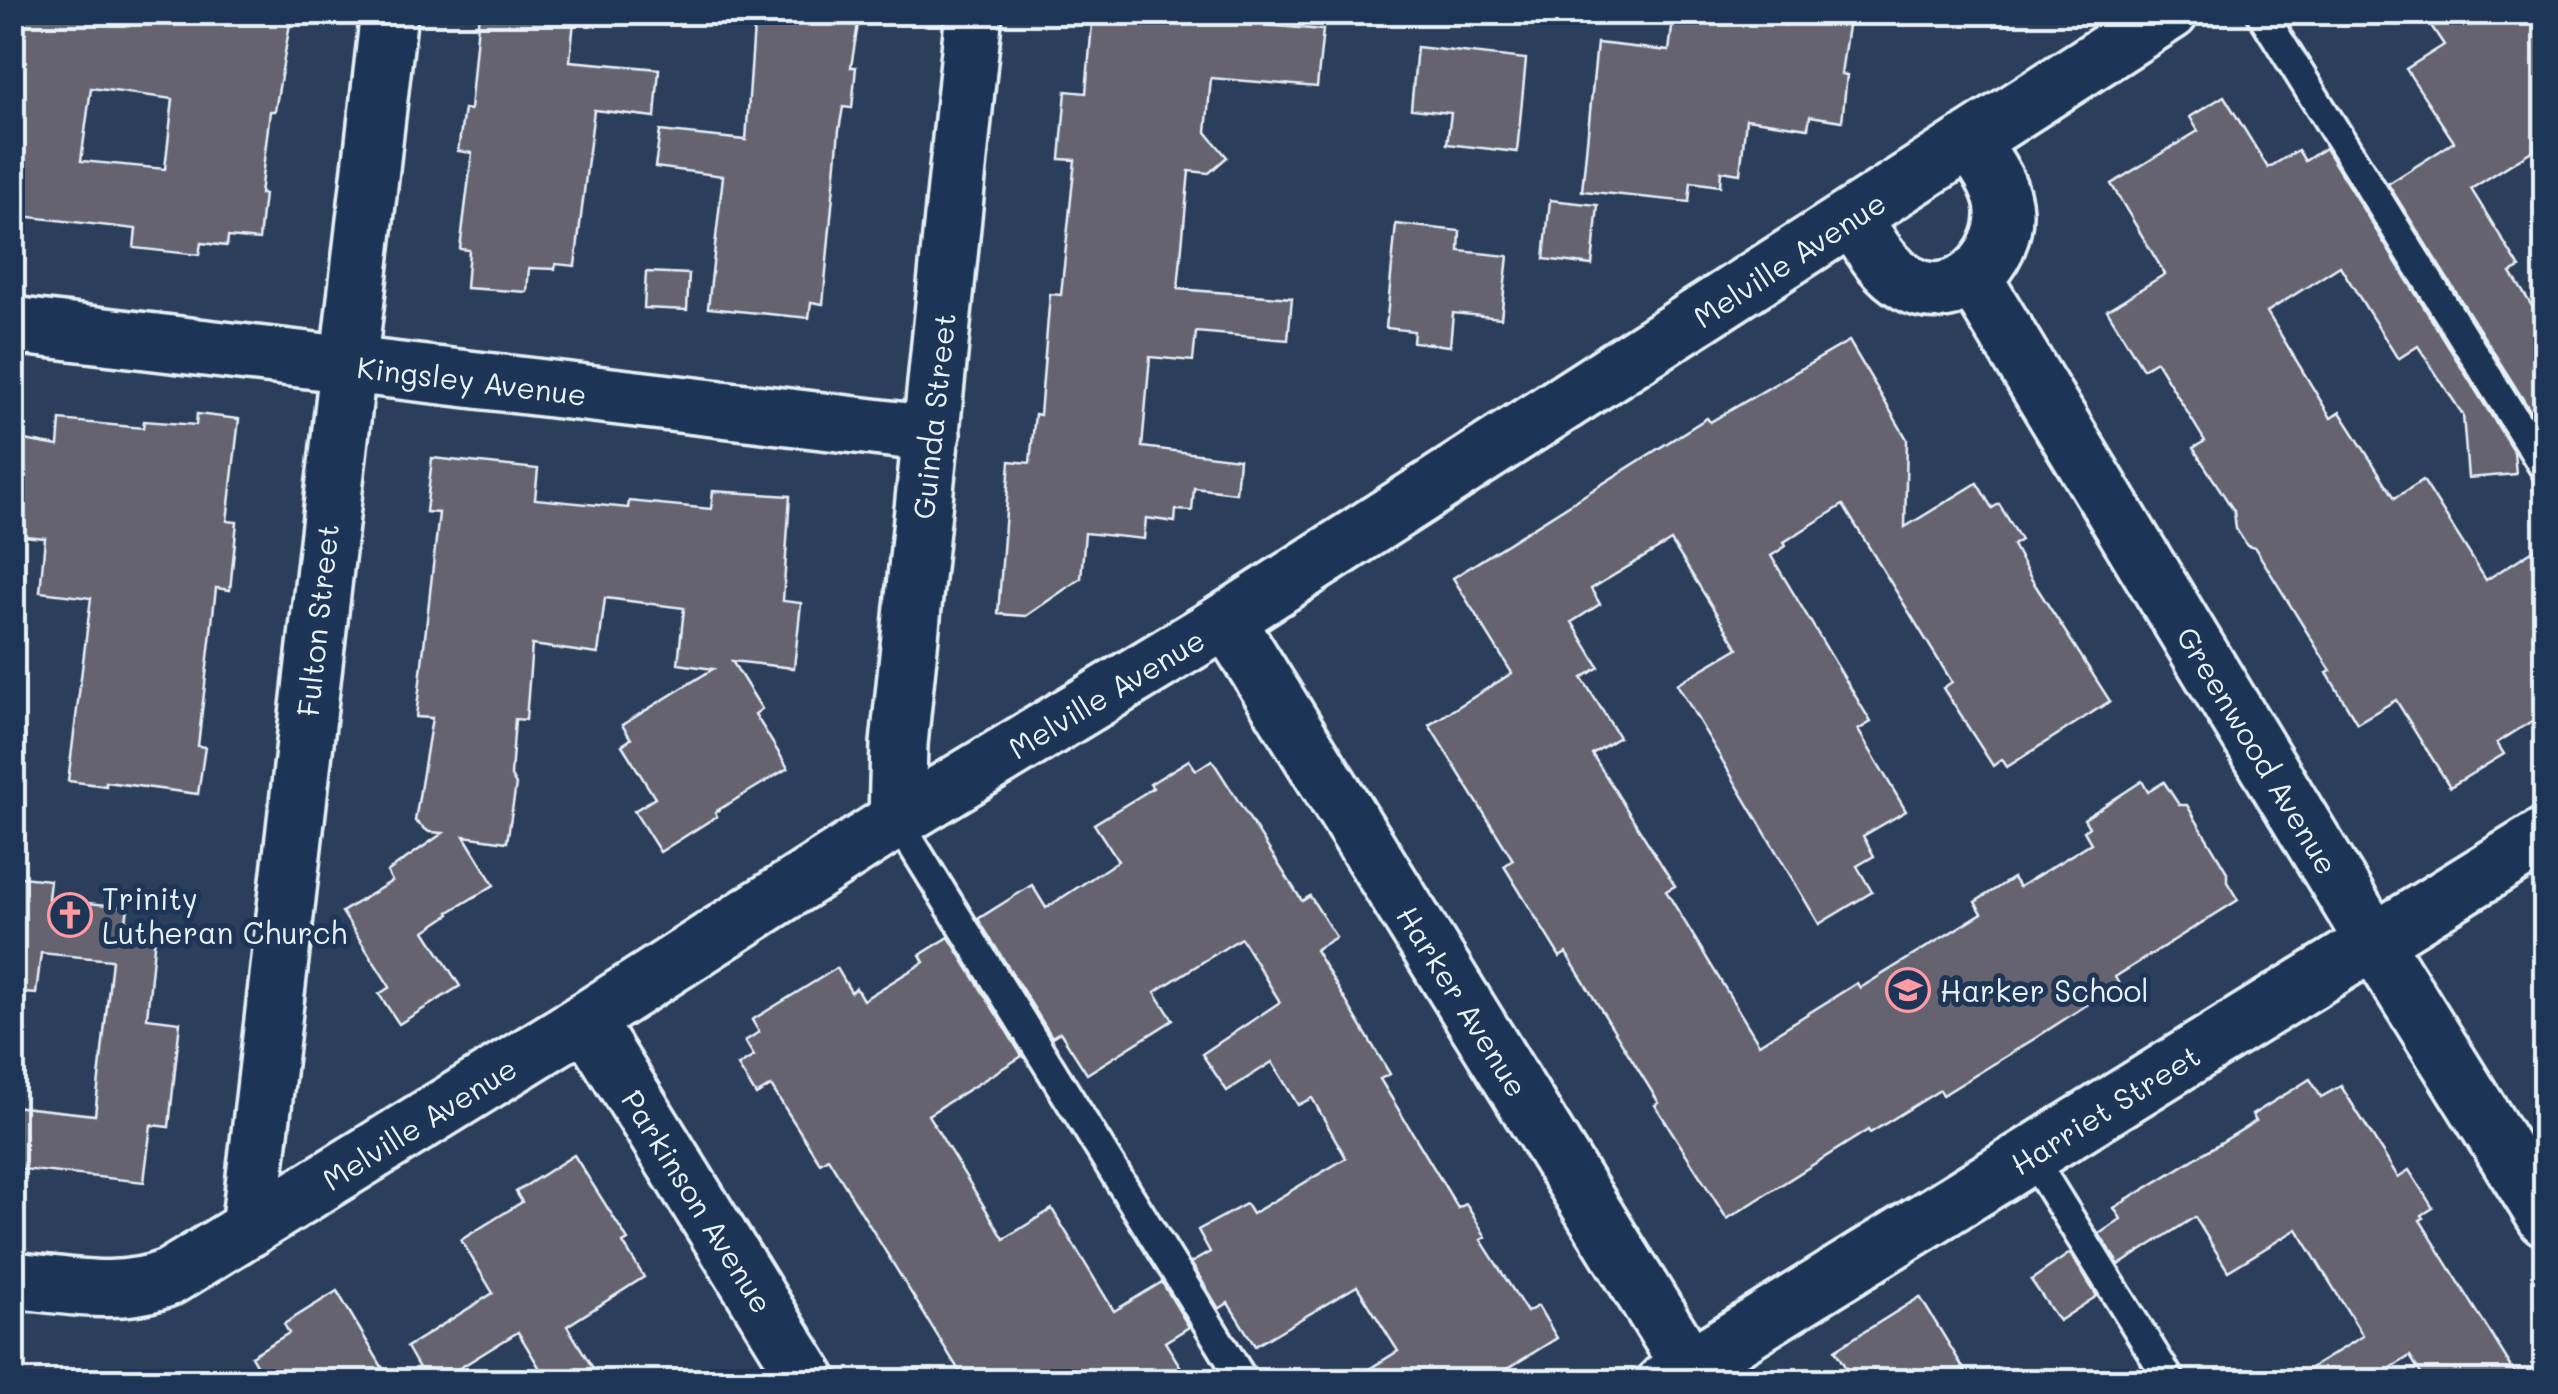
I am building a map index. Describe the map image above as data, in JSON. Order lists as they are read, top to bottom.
{
  "streets": {
    "street": [
      "Melville Avenue",
      "Kingsley Avenue",
      "Guinda Street",
      "Fulton Street",
      "Greenwood Avenue",
      "Harker Avenue",
      "Harriet Street",
      "Parkinson Avenue"
    ]
  },
  "crossings": [
    ["Melville Avenue", "Guinda Street"],
    ["Melville Avenue", "Fulton Street"],
    ["Melville Avenue", "Harker Avenue"],
    ["Melville Avenue", "Parkinson Avenue"],
    ["Kingsley Avenue", "Guinda Street"],
    ["Kingsley Avenue", "Fulton Street"],
    ["Greenwood Avenue", "Harriet Street"],
    ["Harker Avenue", "Harriet Street"]
  ],
  "places": {
    "church": ["Trinity Lutheran Church"],
    "school or university": ["Harker School"]
  }
}
